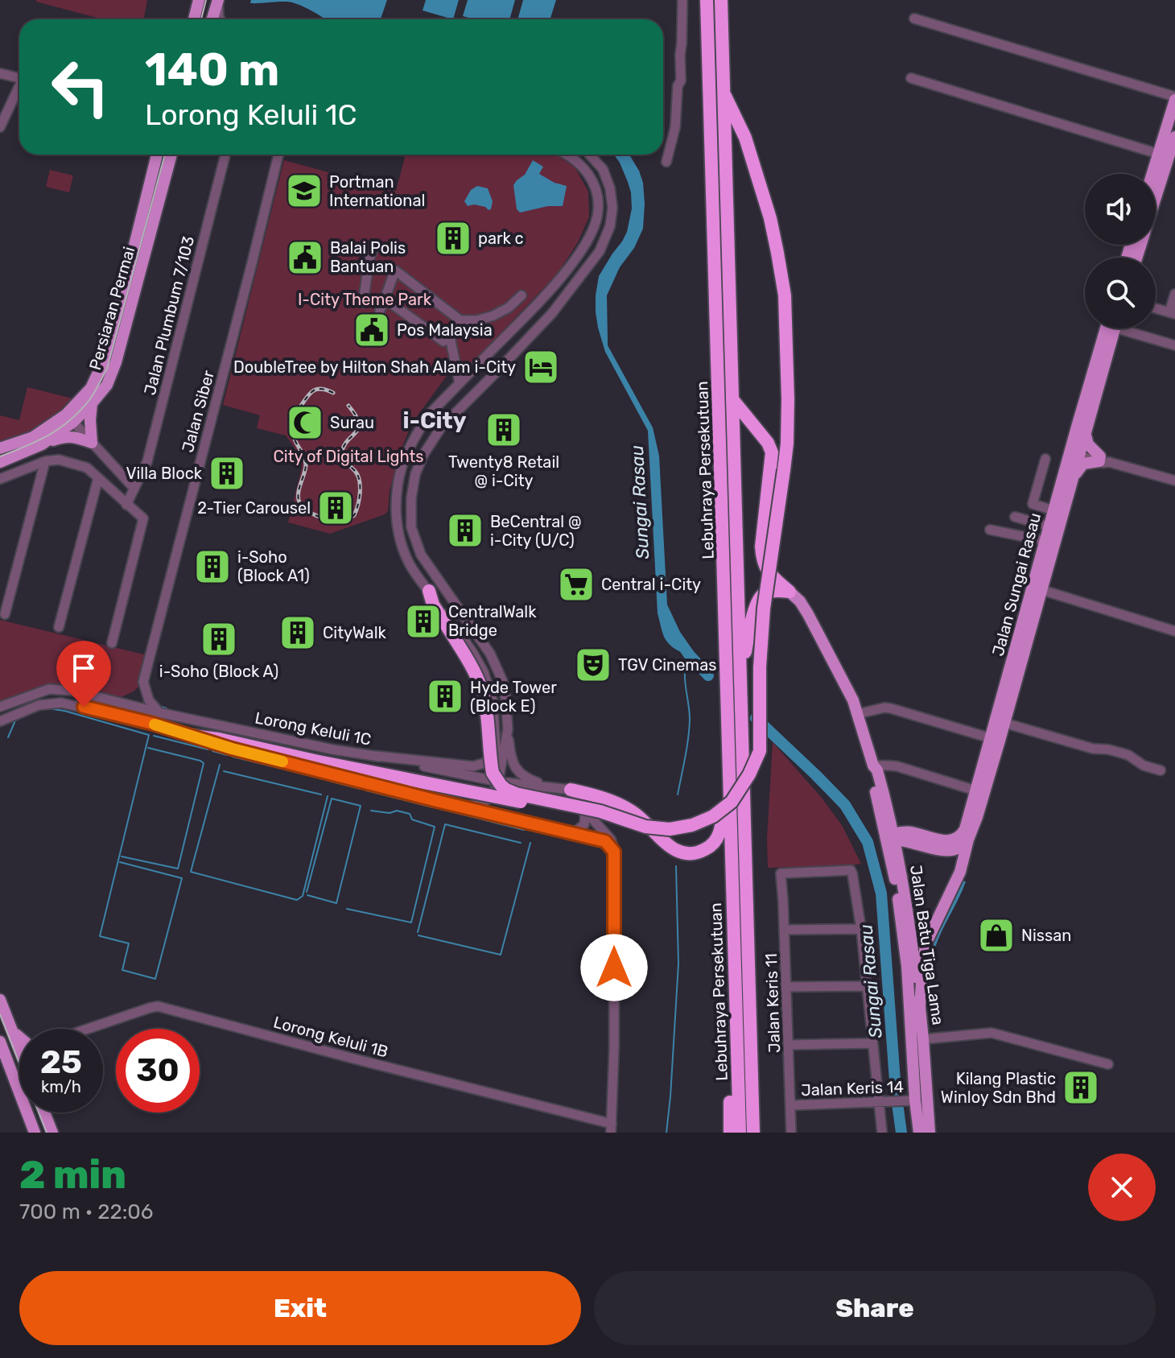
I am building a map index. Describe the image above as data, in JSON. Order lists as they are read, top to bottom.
{
  "streets": {
    "highway": ["Lebuhraya Persekutuan"],
    "main road": ["Persiaran Permai", "Jalan Sungai Rasau", "Jalan Batu Tiga Lama"],
    "street": [
      "Jalan Plumbum 7/103",
      "Jalan Siber",
      "Lorong Keluli 1C",
      "Jalan Keris 11",
      "Lorong Keluli 1B",
      "Jalan Keris 14"
    ]
  },
  "crossings": [
    ["Jalan Siber", "Lorong Keluli 1C"],
    ["Jalan Sungai Rasau", "Jalan Batu Tiga Lama"],
    ["Jalan Batu Tiga Lama", "Jalan Keris 14"],
    ["Jalan Keris 11", "Jalan Keris 14"]
  ],
  "districts": ["i-City"],
  "water": ["Sungai Rasau"],
  "parks": ["I-City Theme Park", "City of Digital Lights"],
  "places": {
    "school or university": ["Portman International"],
    "building": [
      "park c",
      "Twenty8 Retail @ i-City",
      "Villa Block",
      "2-Tier Carousel",
      "BeCentral @ i-City (U/C)",
      "i-Soho (Block A1)",
      "CentralWalk Bridge",
      "CityWalk",
      "i-Soho (Block A)",
      "Hyde Tower (Block E)",
      "Kilang Plastic Winloy Sdn Bhd"
    ],
    "public building": ["Balai Polis Bantuan", "Pos Malaysia"],
    "hotel": ["DoubleTree by Hilton Shah Alam i-City"],
    "mosque": ["Surau"],
    "supermarket": ["Central i-City"],
    "theatre": ["TGV Cinemas"],
    "shop": ["Nissan"]
  },
  "page": {
    "turn": ["140 m", "Lorong Keluli 1C"],
    "speed": "25 km/h",
    "limit": "30",
    "heading": ["2 min", "700 m · 22:06"],
    "buttons": ["Exit", "Share"]
  }
}
